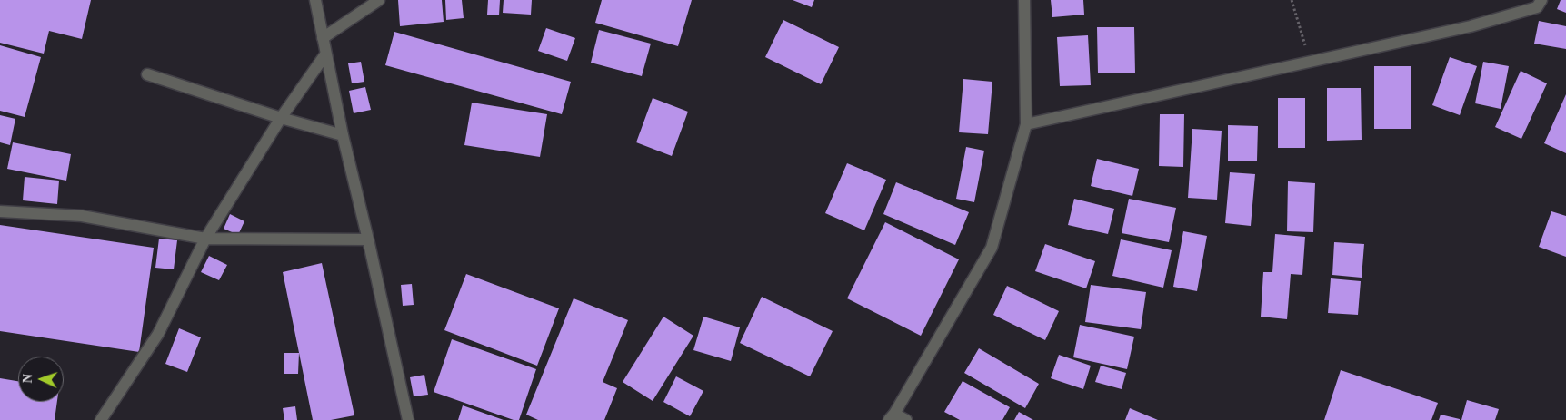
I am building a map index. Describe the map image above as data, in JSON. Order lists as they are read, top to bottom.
{
  "north": "left"
}
